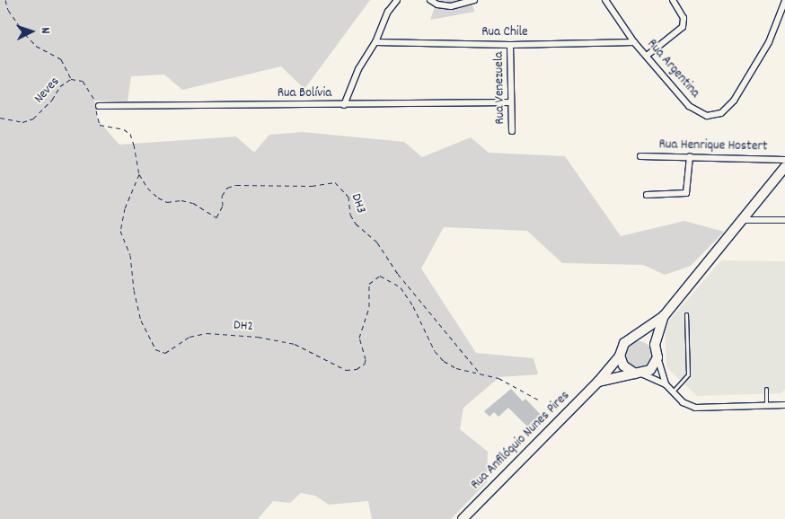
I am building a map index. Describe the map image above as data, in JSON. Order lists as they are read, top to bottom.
{
  "streets": {
    "main road": ["Rua Anfilóquio Nunes Pires"],
    "street": [
      "Rua Chile",
      "Rua Argentina",
      "Rua Venezuela",
      "Rua Bolívia",
      "Rua Henrique Hostert"
    ],
    "path": ["Neves", "DH3", "DH2"]
  },
  "crossings": [
    ["Rua Chile", "Rua Argentina"],
    ["Rua Chile", "Rua Venezuela"],
    ["Rua Venezuela", "Rua Bolívia"],
    ["Neves", "Rua Bolívia"],
    ["DH3", "DH2"]
  ],
  "north": "right"
}
